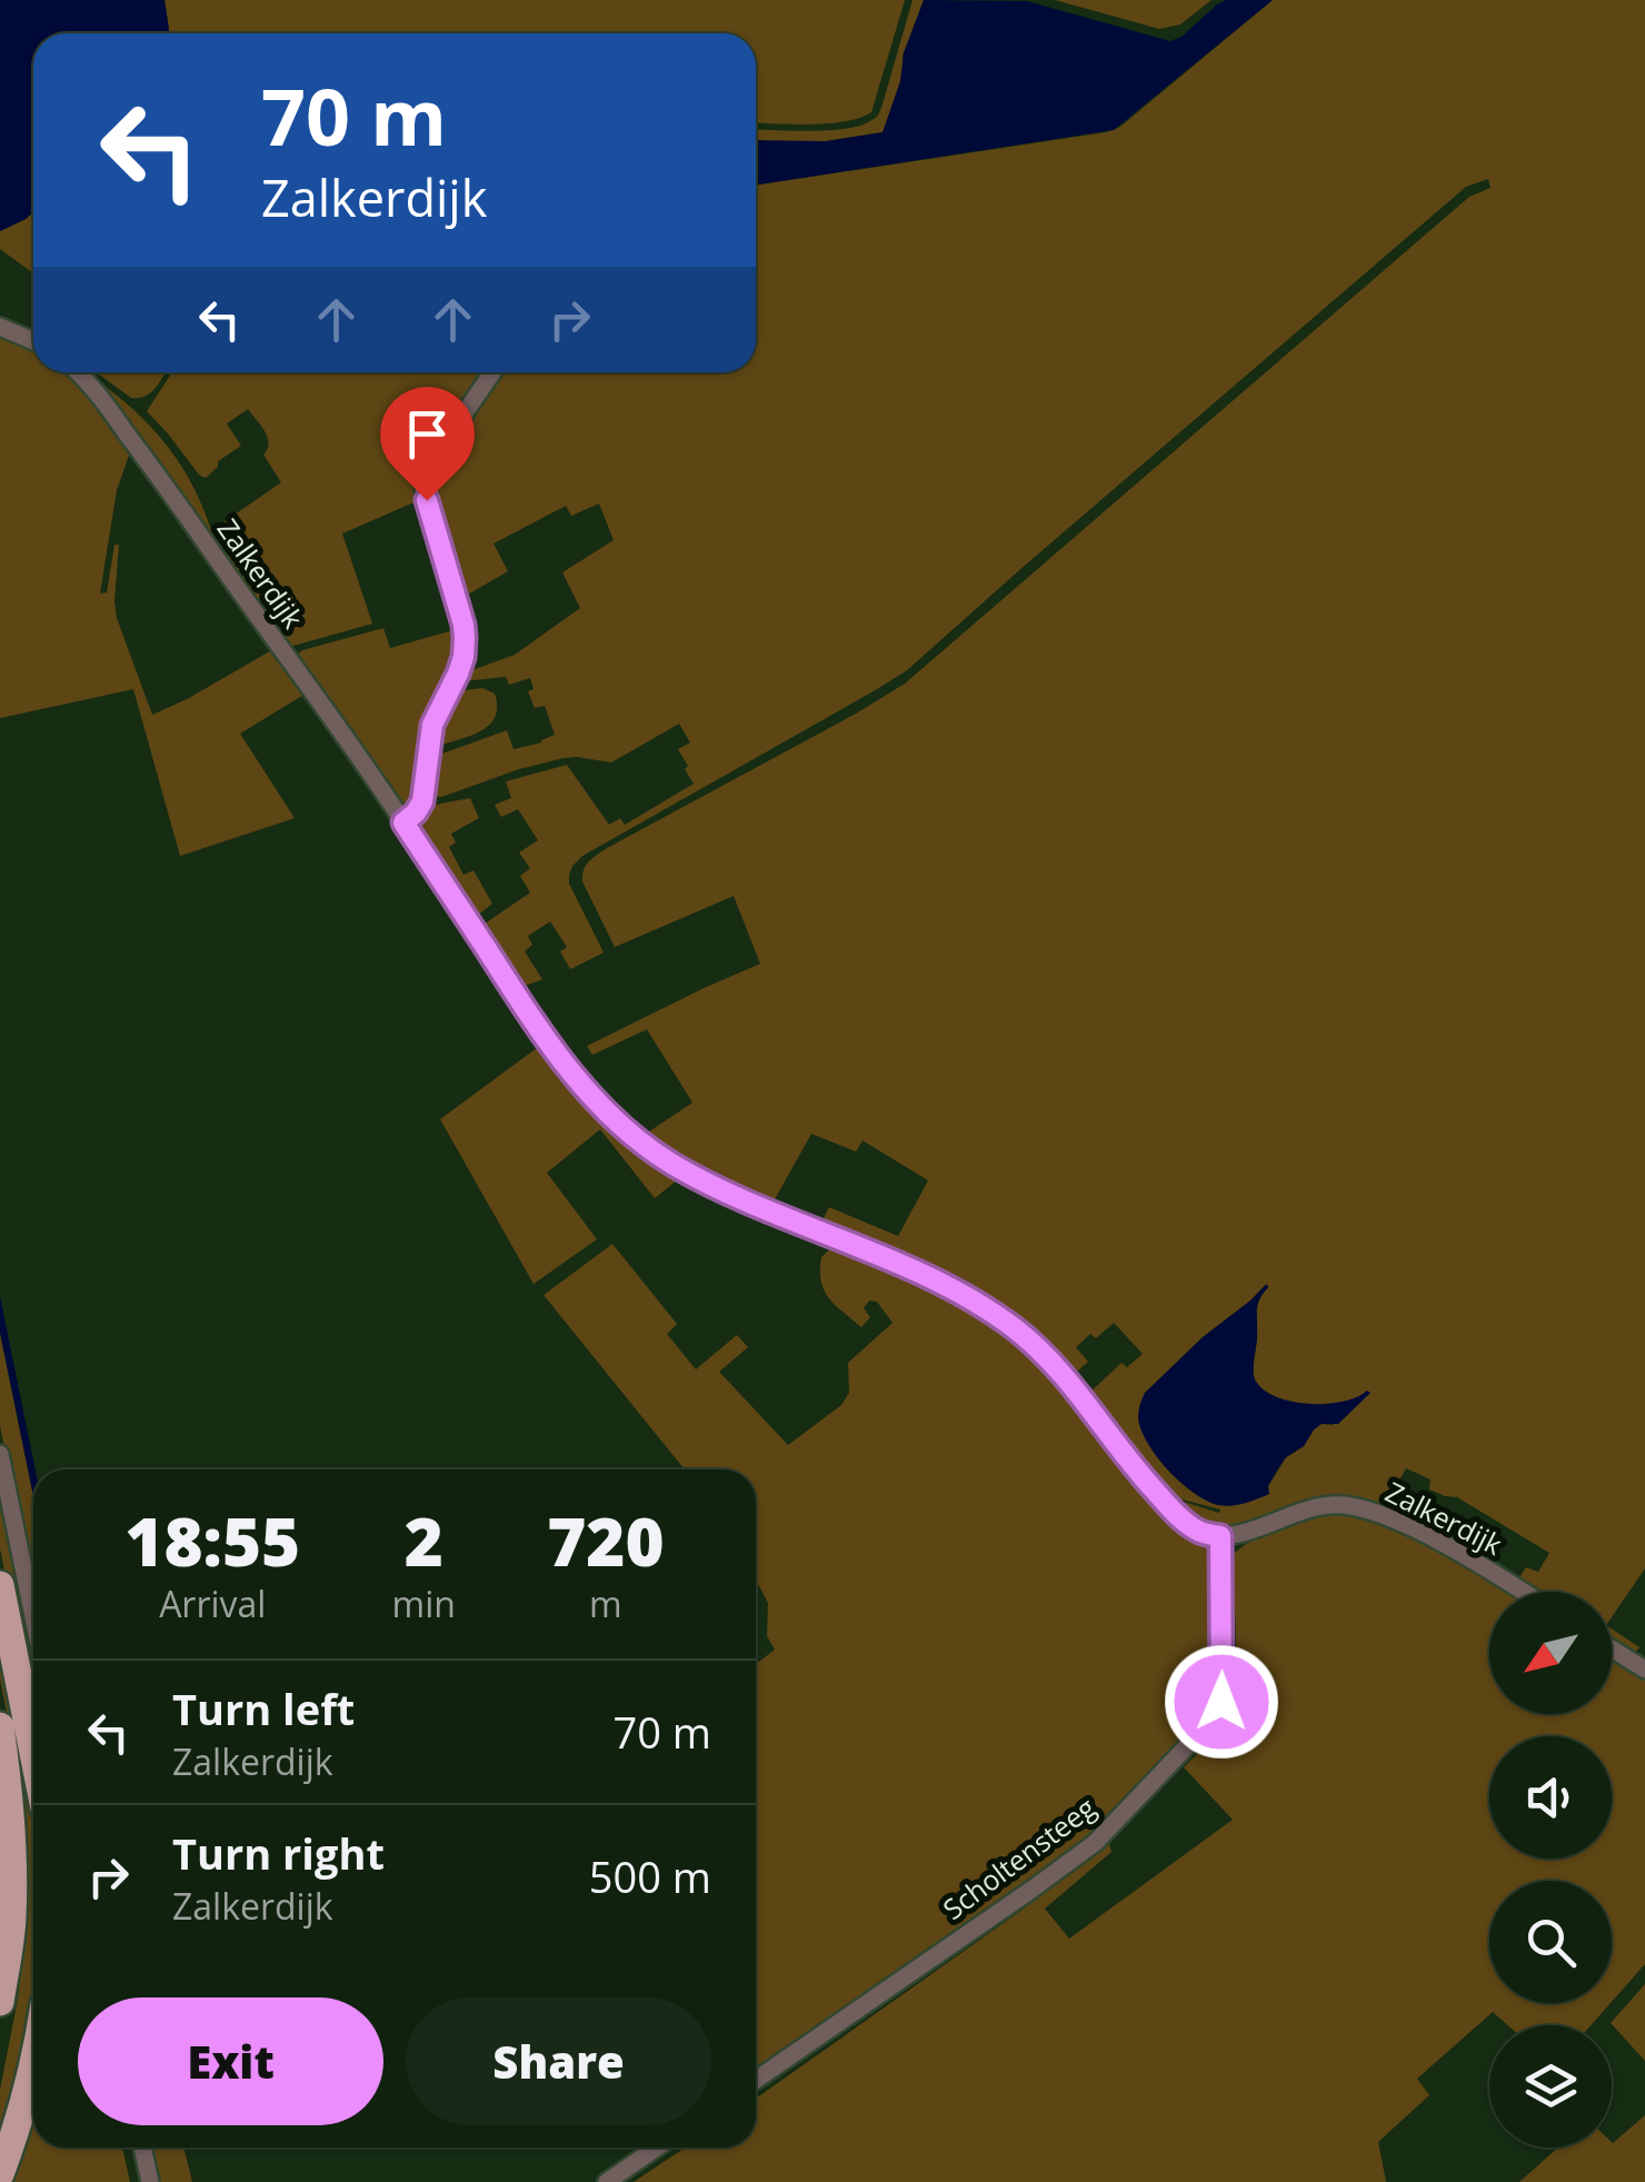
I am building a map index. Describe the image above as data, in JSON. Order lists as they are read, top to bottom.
{
  "streets": {
    "street": ["Zalkerdijk", "Scholtensteeg"]
  },
  "crossings": [
    ["Zalkerdijk", "Scholtensteeg"]
  ],
  "north": "bottom left",
  "page": {
    "turn": ["70 m", "Zalkerdijk"],
    "eta": [
      "18:55",
      "Arrival",
      "2",
      "min",
      "720",
      "m"
    ],
    "list": [
      {
        "name": "Turn left",
        "note": "Zalkerdijk",
        "value": "70 m"
      },
      {
        "name": "Turn right",
        "note": "Zalkerdijk",
        "value": "500 m"
      }
    ],
    "buttons": ["Exit", "Share"]
  }
}
